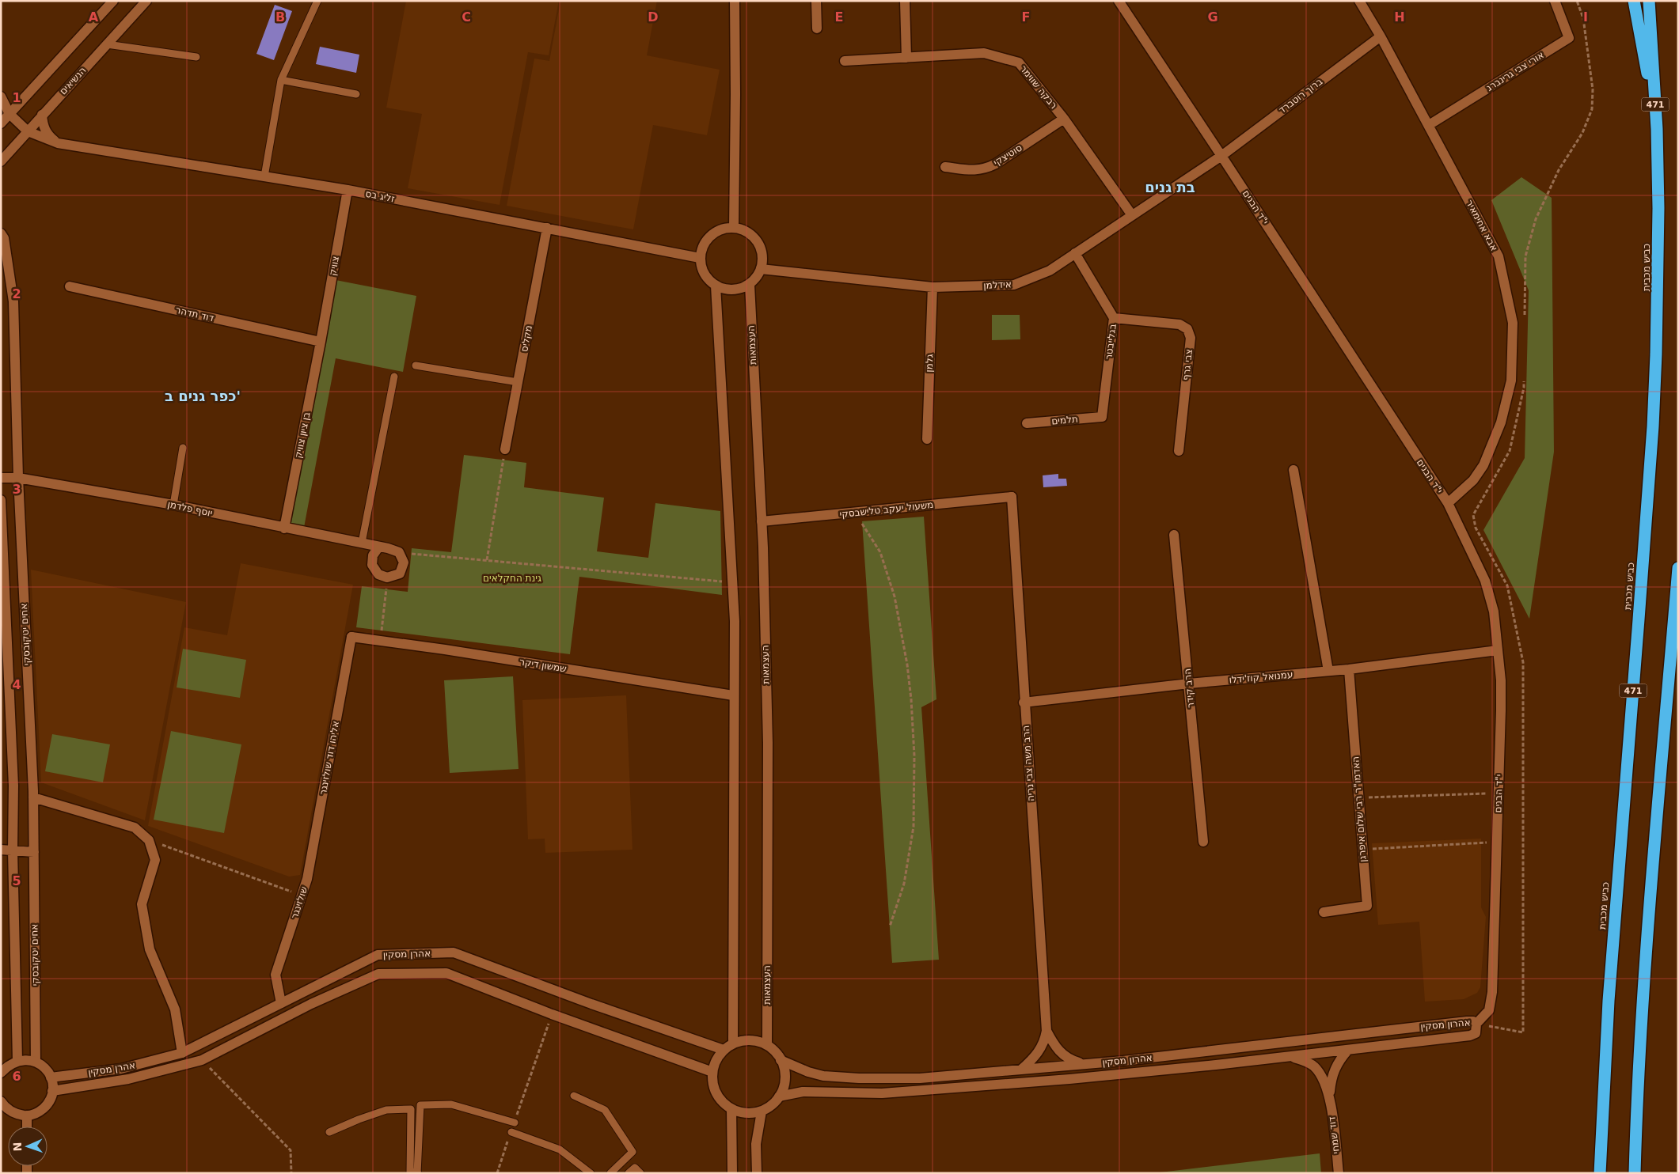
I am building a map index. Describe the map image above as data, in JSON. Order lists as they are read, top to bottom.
{
  "streets": {
    "highway": ["471", "כביש מכבית"],
    "street": [
      "אורי צבי גרינברג",
      "הנשיאים",
      "רבקה שווימר",
      "ברוך רוטברד",
      "סוטיצקי",
      "זליג בס",
      "י\"ד הבנים",
      "אבא אחימאיר",
      "צוויק",
      "אידלמן",
      "דוד תדהר",
      "מקליס",
      "בגלייבטר",
      "העצמאות",
      "גלמן",
      "צבי גרף",
      "תלמים",
      "בן ציון צוויק",
      "יוסף פלדמן",
      "משעול יעקב טלישבסקי",
      "אחים יטקובסקי",
      "שמשון דיקר",
      "עמנואל קוז'ידלו",
      "הרב קידר",
      "אליהו דוד שולזינגר",
      "הרב משה צבי נריה",
      "האדמו\"ר רבי שלום איפרגן",
      "שולזינגר",
      "אהרן מסקין",
      "אהרון מסקין",
      "דוד שמחי"
    ]
  },
  "crossings": [
    ["אורי צבי גרינברג", "אבא אחימאיר"],
    ["הנשיאים", "זליג בס"],
    ["רבקה שווימר", "סוטיצקי"],
    ["רבקה שווימר", "אידלמן"],
    ["ברוך רוטברד", "י\"ד הבנים"],
    ["ברוך רוטברד", "אבא אחימאיר"],
    ["ברוך רוטברד", "אידלמן"],
    ["זליג בס", "צוויק"],
    ["זליג בס", "אידלמן"],
    ["זליג בס", "מקליס"],
    ["זליג בס", "העצמאות"],
    ["י\"ד הבנים", "אבא אחימאיר"],
    ["י\"ד הבנים", "אידלמן"],
    ["י\"ד הבנים", "עמנואל קוז'ידלו"],
    ["י\"ד הבנים", "אהרון מסקין"],
    ["צוויק", "דוד תדהר"],
    ["צוויק", "בן ציון צוויק"],
    ["אידלמן", "בגלייבטר"],
    ["אידלמן", "העצמאות"],
    ["אידלמן", "גלמן"],
    ["דוד תדהר", "בן ציון צוויק"],
    ["בגלייבטר", "צבי גרף"],
    ["בגלייבטר", "תלמים"],
    ["העצמאות", "משעול יעקב טלישבסקי"],
    ["העצמאות", "אהרן מסקין"],
    ["העצמאות", "אהרון מסקין"],
    ["בן ציון צוויק", "יוסף פלדמן"],
    ["יוסף פלדמן", "אחים יטקובסקי"],
    ["משעול יעקב טלישבסקי", "הרב משה צבי נריה"],
    ["שמשון דיקר", "אליהו דוד שולזינגר"],
    ["עמנואל קוז'ידלו", "הרב קידר"],
    ["עמנואל קוז'ידלו", "הרב משה צבי נריה"],
    ["עמנואל קוז'ידלו", "האדמו\"ר רבי שלום איפרגן"],
    ["אליהו דוד שולזינגר", "שולזינגר"],
    ["הרב משה צבי נריה", "אהרון מסקין"],
    ["שולזינגר", "אהרן מסקין"],
    ["אהרן מסקין", "אהרון מסקין"],
    ["אהרון מסקין", "דוד שמחי"]
  ],
  "districts": ["בת גנים", "כפר גנים ב'"],
  "parks": ["גינת החקלאים"],
  "north": "left",
  "grid": {
    "columns": [
      "A",
      "B",
      "C",
      "D",
      "E",
      "F",
      "G",
      "H",
      "I"
    ],
    "rows": [
      "1",
      "2",
      "3",
      "4",
      "5",
      "6"
    ]
  }
}
